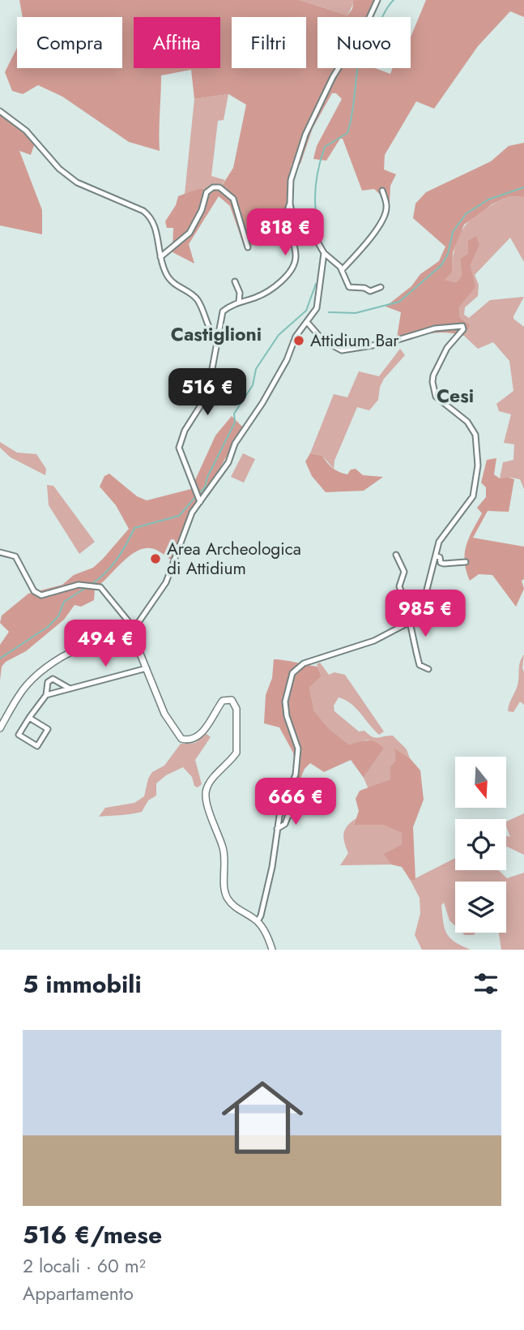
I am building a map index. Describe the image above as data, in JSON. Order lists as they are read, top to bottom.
{
  "districts": ["Castiglioni", "Cesi"],
  "places": ["Attidium Bar", "Area Archeologica di Attidium"],
  "north": "bottom",
  "page": {
    "chip": [
      "Compra",
      "Affitta",
      "Filtri",
      "Nuovo"
    ],
    "price": [
      "818 €",
      "516 €",
      "985 €",
      "494 €",
      "666 €"
    ],
    "heading": "5 immobili",
    "list": [
      {
        "name": "516 €/mese",
        "note": "2 locali · 60 m² · Appartamento"
      }
    ]
  }
}
